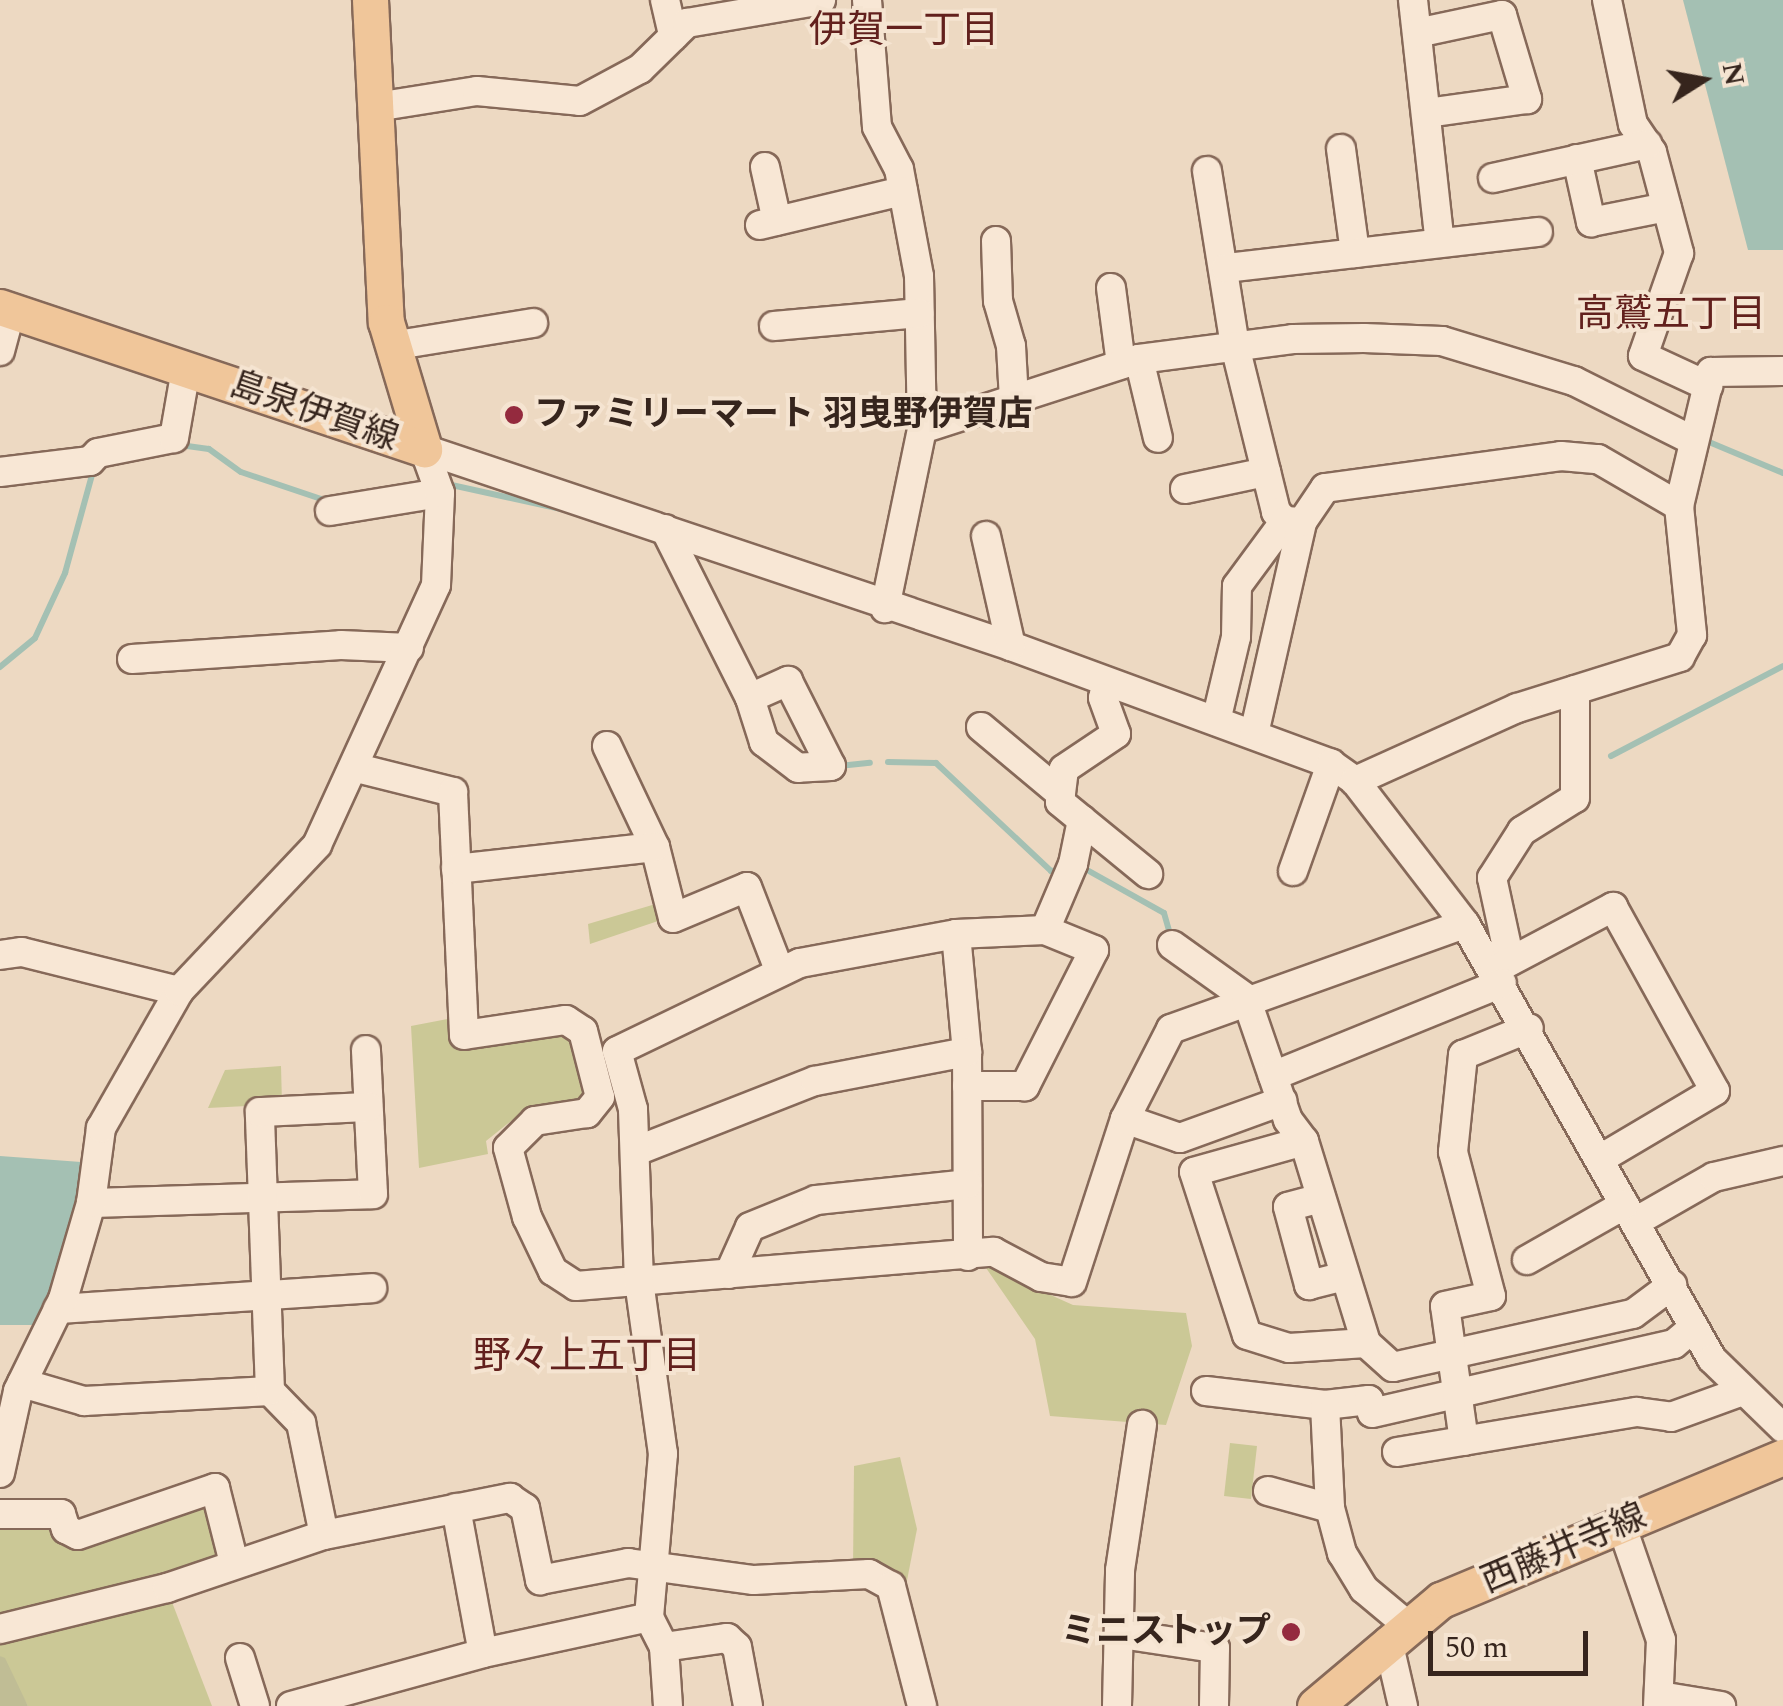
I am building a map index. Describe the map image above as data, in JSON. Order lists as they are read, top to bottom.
{
  "streets": {
    "main road": ["島泉伊賀線", "西藤井寺線"]
  },
  "districts": ["伊賀一丁目", "高鷲五丁目", "野々上五丁目"],
  "places": ["ファミリーマート 羽曳野伊賀店", "ミニストップ"],
  "scale_bar": "50 m",
  "north": "right"
}
